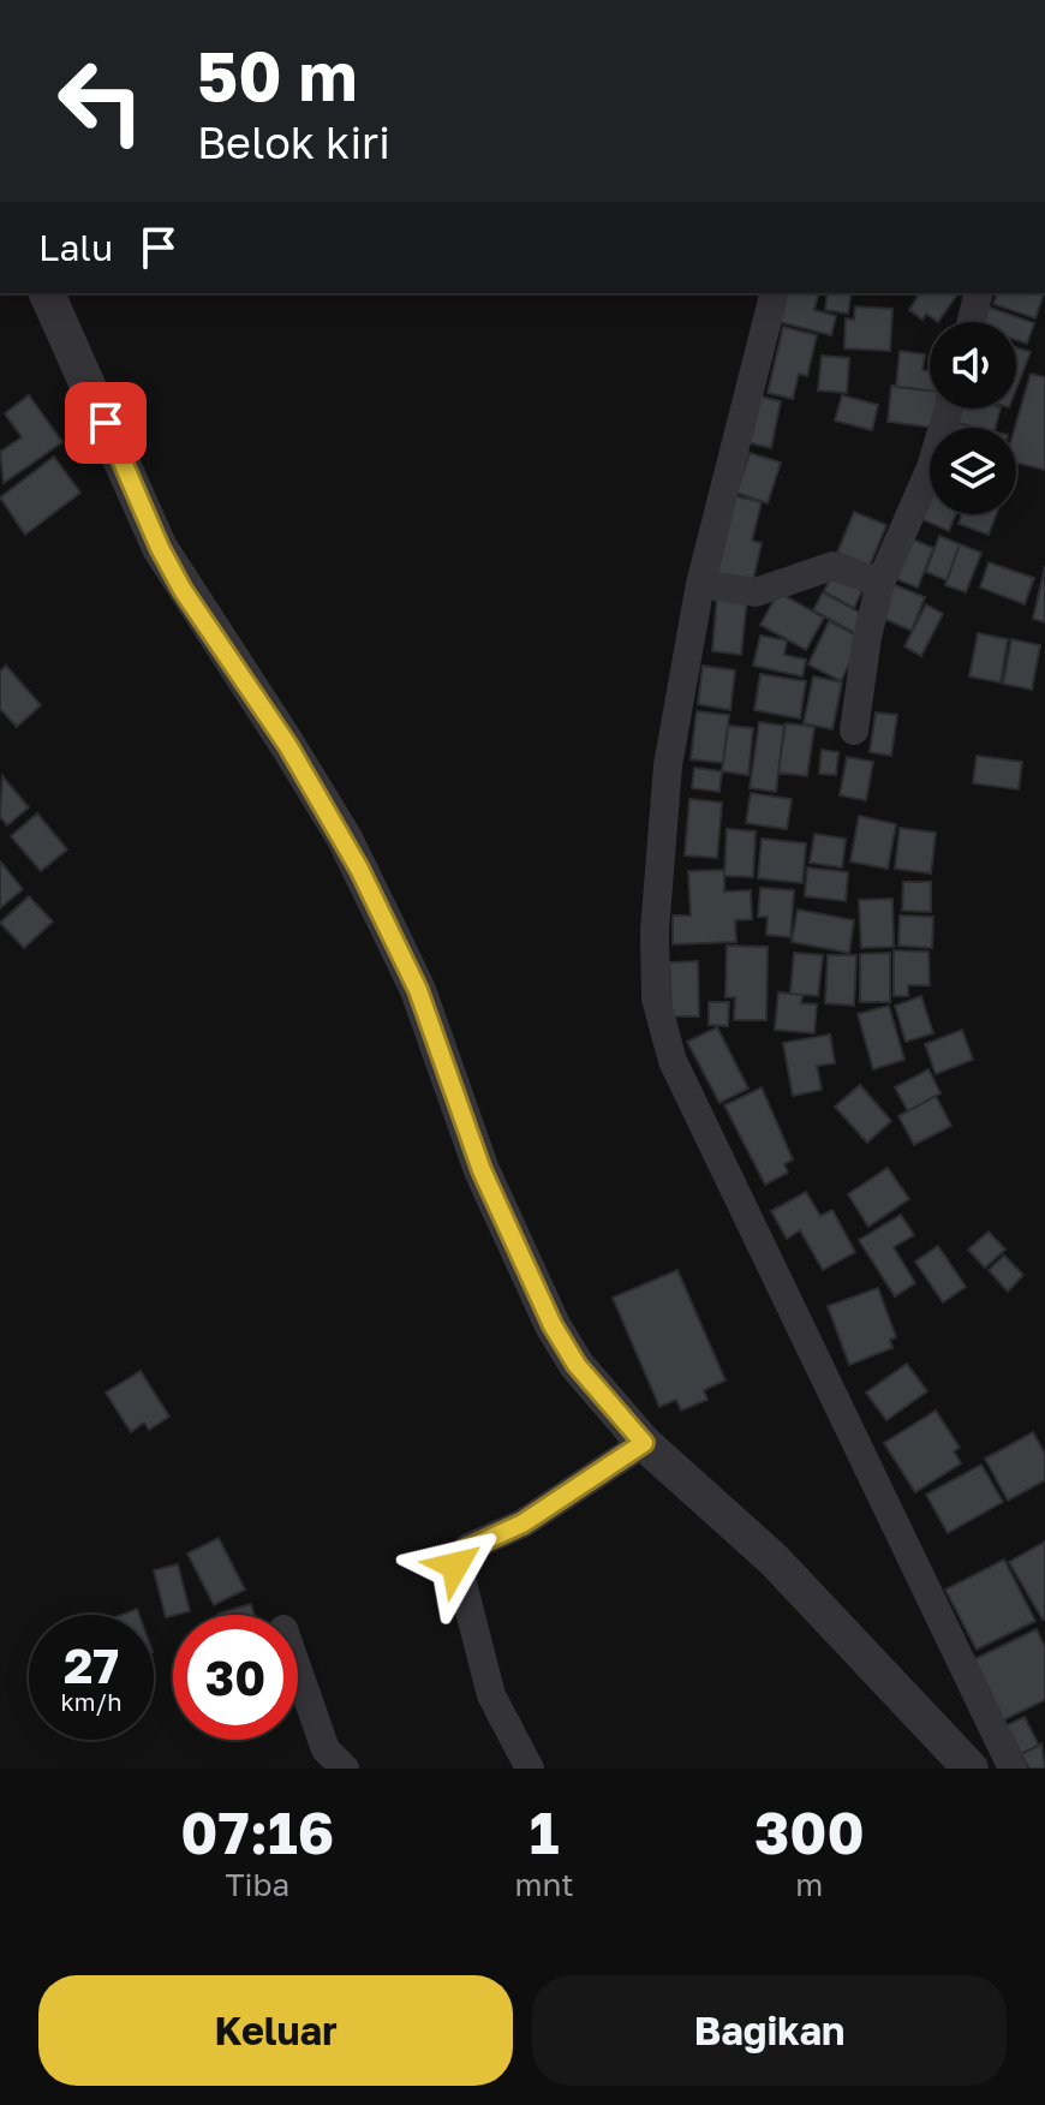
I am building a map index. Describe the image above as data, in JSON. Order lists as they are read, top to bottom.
{
  "page": {
    "turn": ["50 m", "Belok kiri"],
    "then": "Lalu",
    "speed": "27 km/h",
    "limit": "30",
    "eta": [
      "07:16",
      "Tiba",
      "1",
      "mnt",
      "300",
      "m"
    ],
    "buttons": ["Keluar", "Bagikan"]
  }
}
